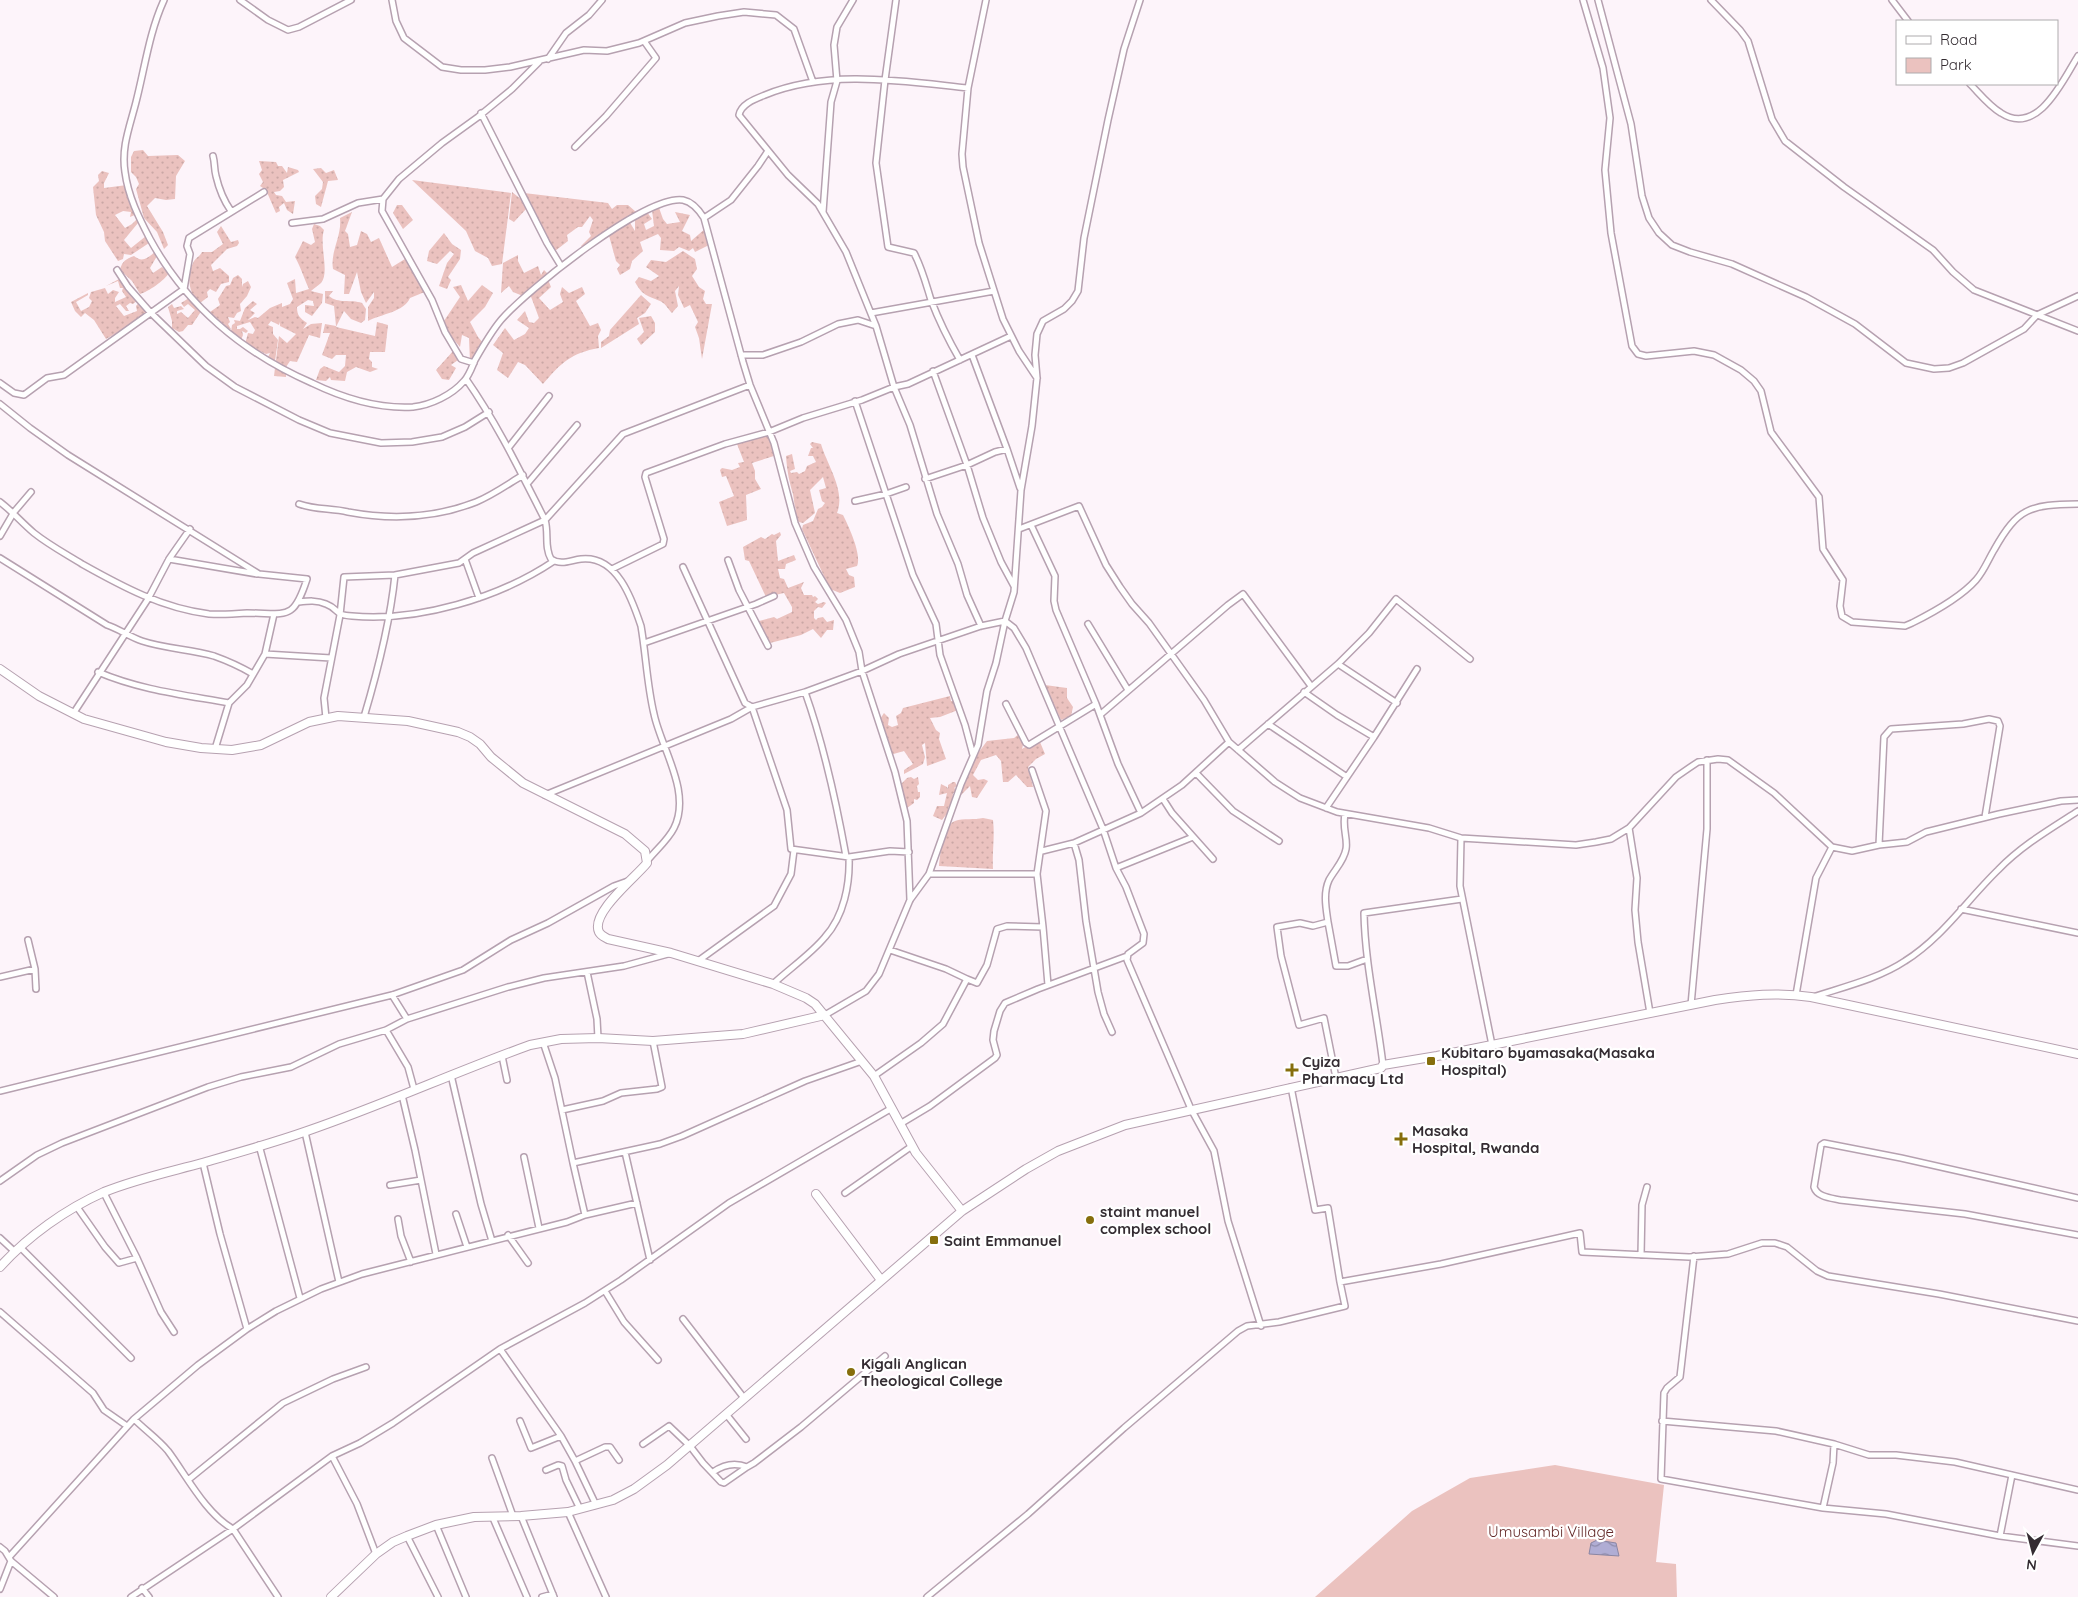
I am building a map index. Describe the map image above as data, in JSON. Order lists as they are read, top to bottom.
{
  "parks": ["Umusambi Village"],
  "places": {
    "transit": ["Kubitaro byamasaka(Masaka Hospital)", "Saint Emmanuel"],
    "health": ["Cyiza Pharmacy Ltd", "Masaka Hospital, Rwanda"],
    "other": ["staint manuel complex school", "Kigali Anglican Theological College"]
  },
  "legend": ["Road", "Park"],
  "north": "bottom"
}
